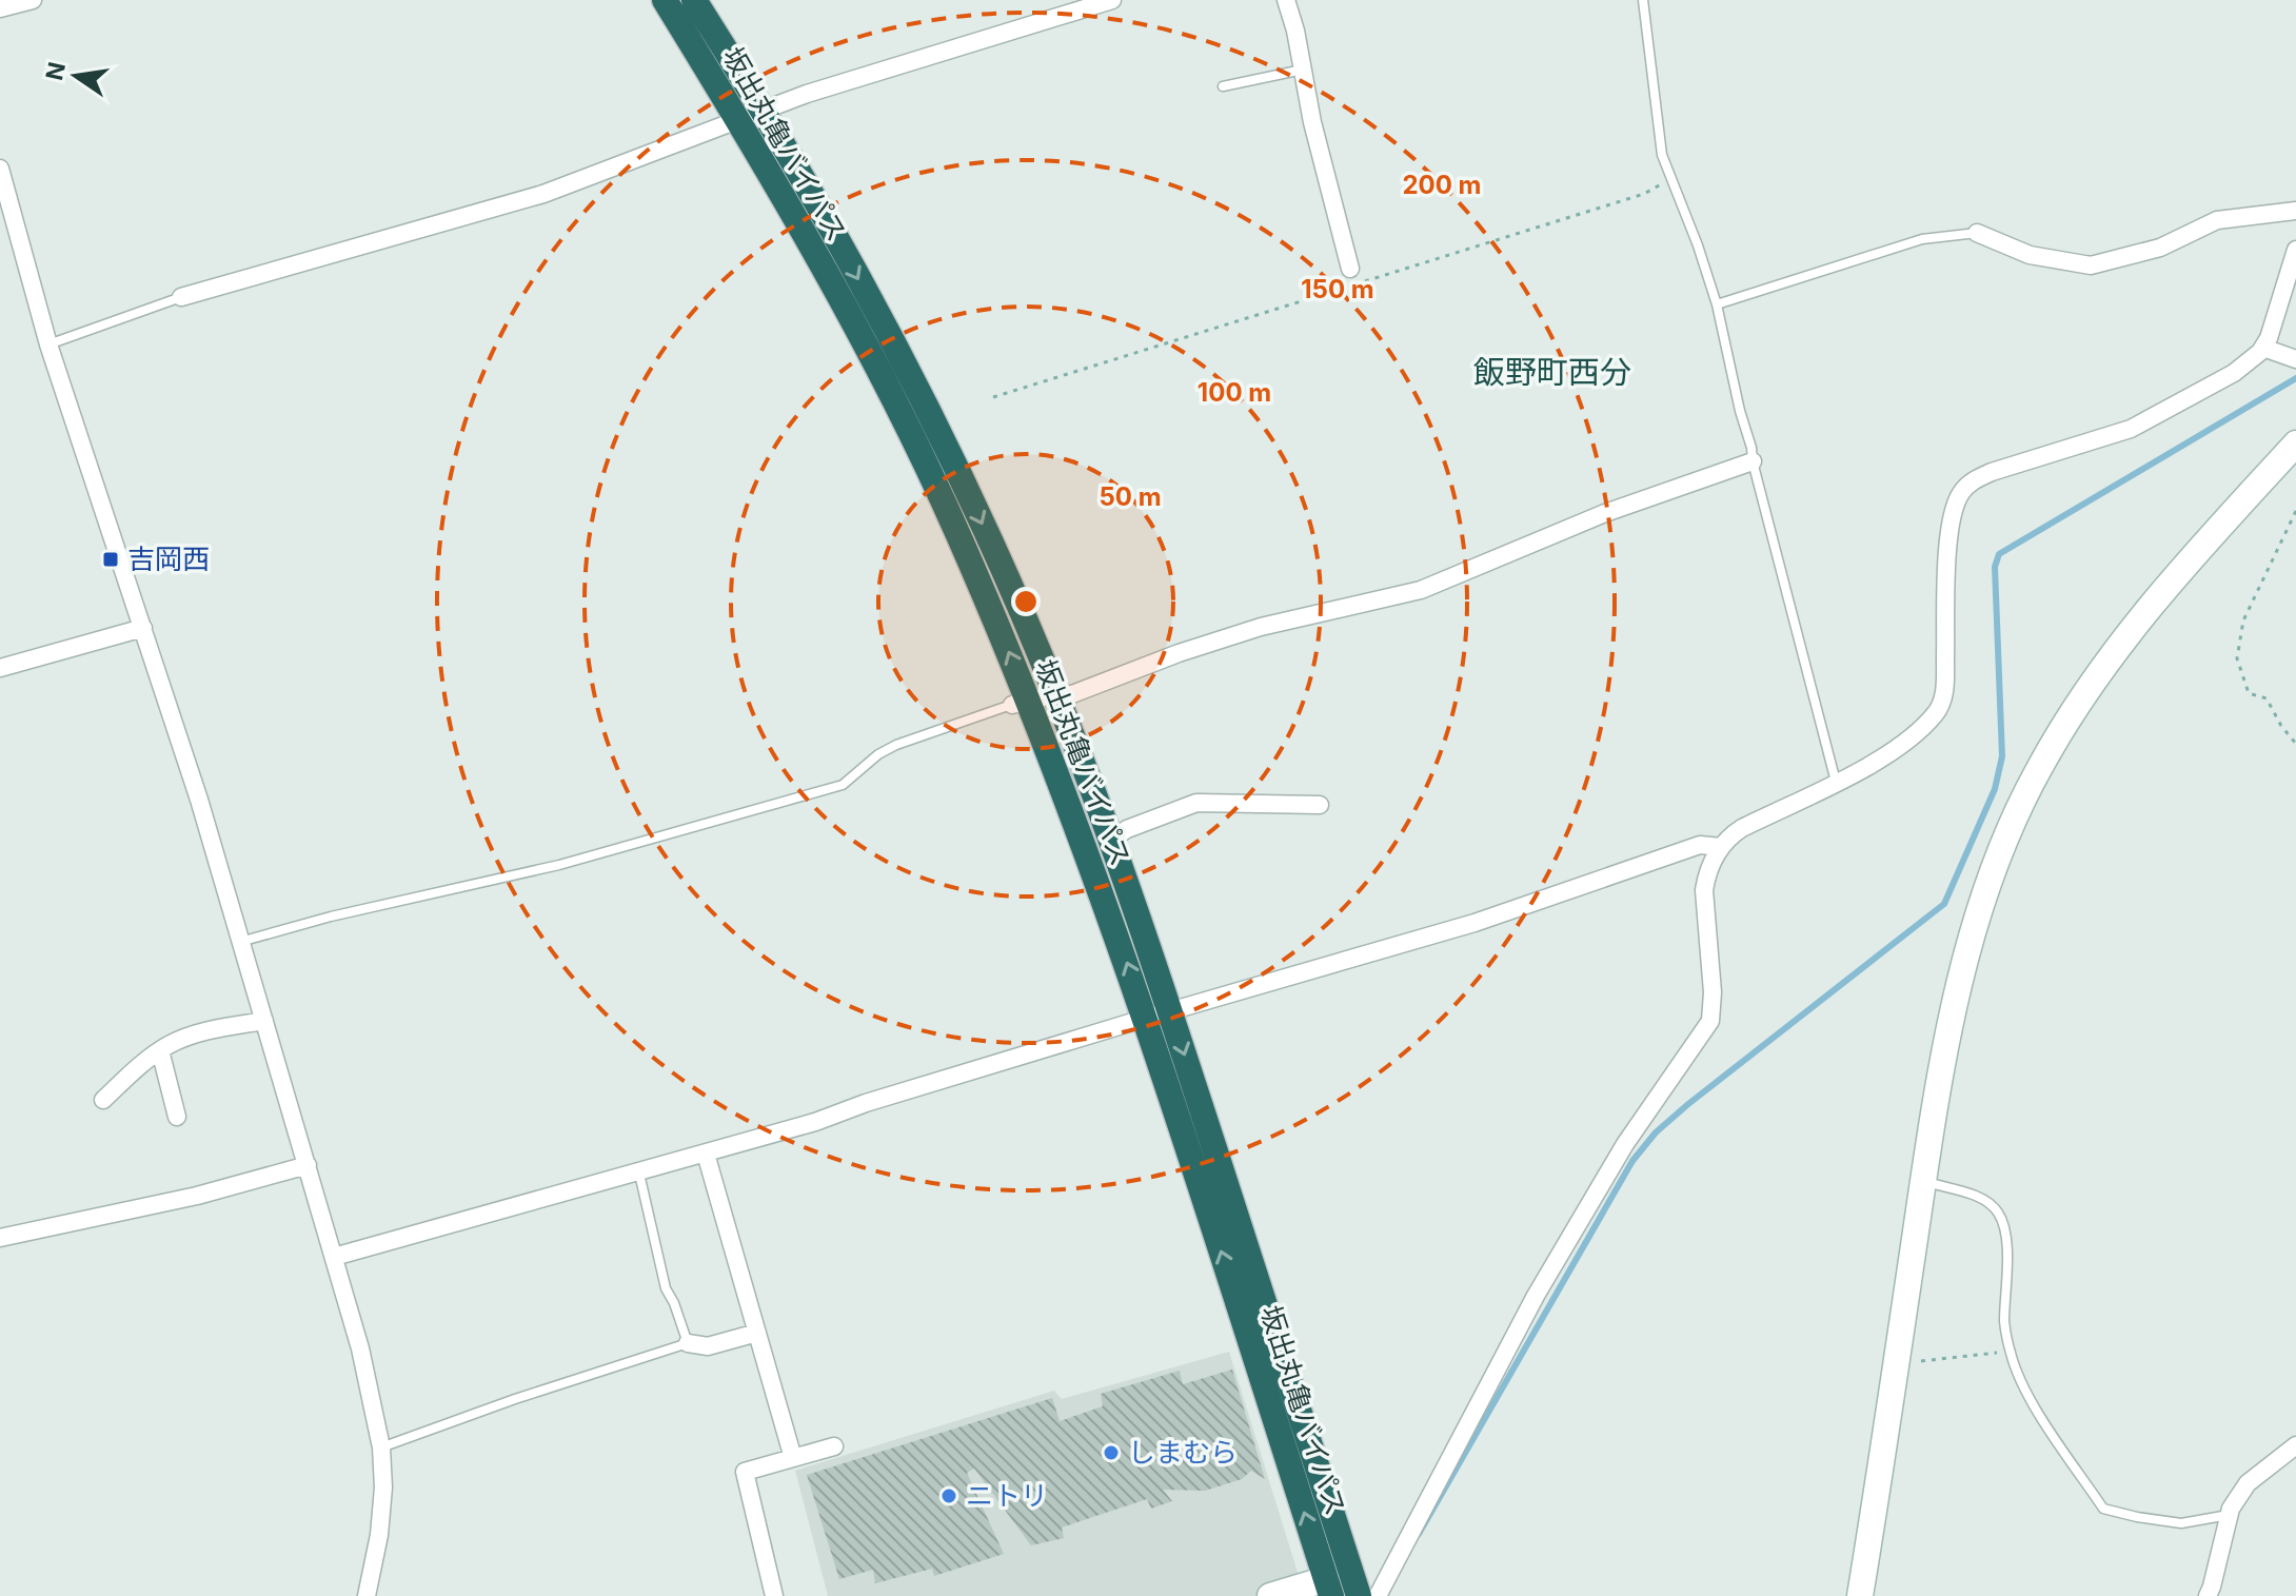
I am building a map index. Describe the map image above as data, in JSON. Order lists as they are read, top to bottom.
{
  "streets": {
    "highway": ["坂出丸亀バイパス"]
  },
  "districts": ["飯野町西分"],
  "places": {
    "transit": ["吉岡西"],
    "other": ["しまむら", "ニトリ"]
  },
  "north": "left",
  "rings": [
    "200 m",
    "150 m",
    "100 m",
    "50 m"
  ]
}
